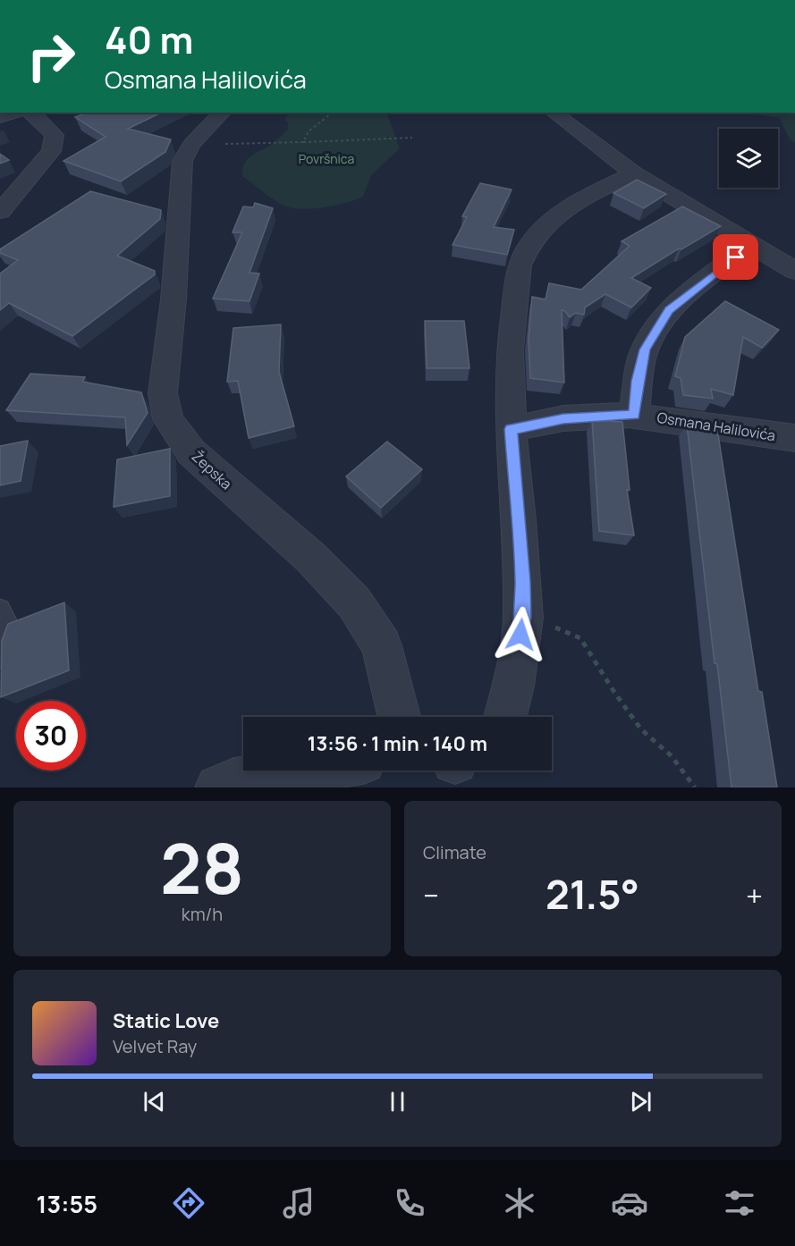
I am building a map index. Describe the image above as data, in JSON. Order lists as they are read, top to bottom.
{
  "streets": {
    "street": ["Osmana Halilovića", "Žepska"]
  },
  "parks": ["Površnica"],
  "page": {
    "turn": ["40 m", "Osmana Halilovića"],
    "limit": "30",
    "trip": "13:56 · 1 min · 140 m",
    "tile": [
      ["28", "km/h"],
      "Climate"
    ],
    "heat": ["−", "21.5°", "+"],
    "song": ["Static Love", "Velvet Ray"],
    "tabs": "13:55"
  }
}
